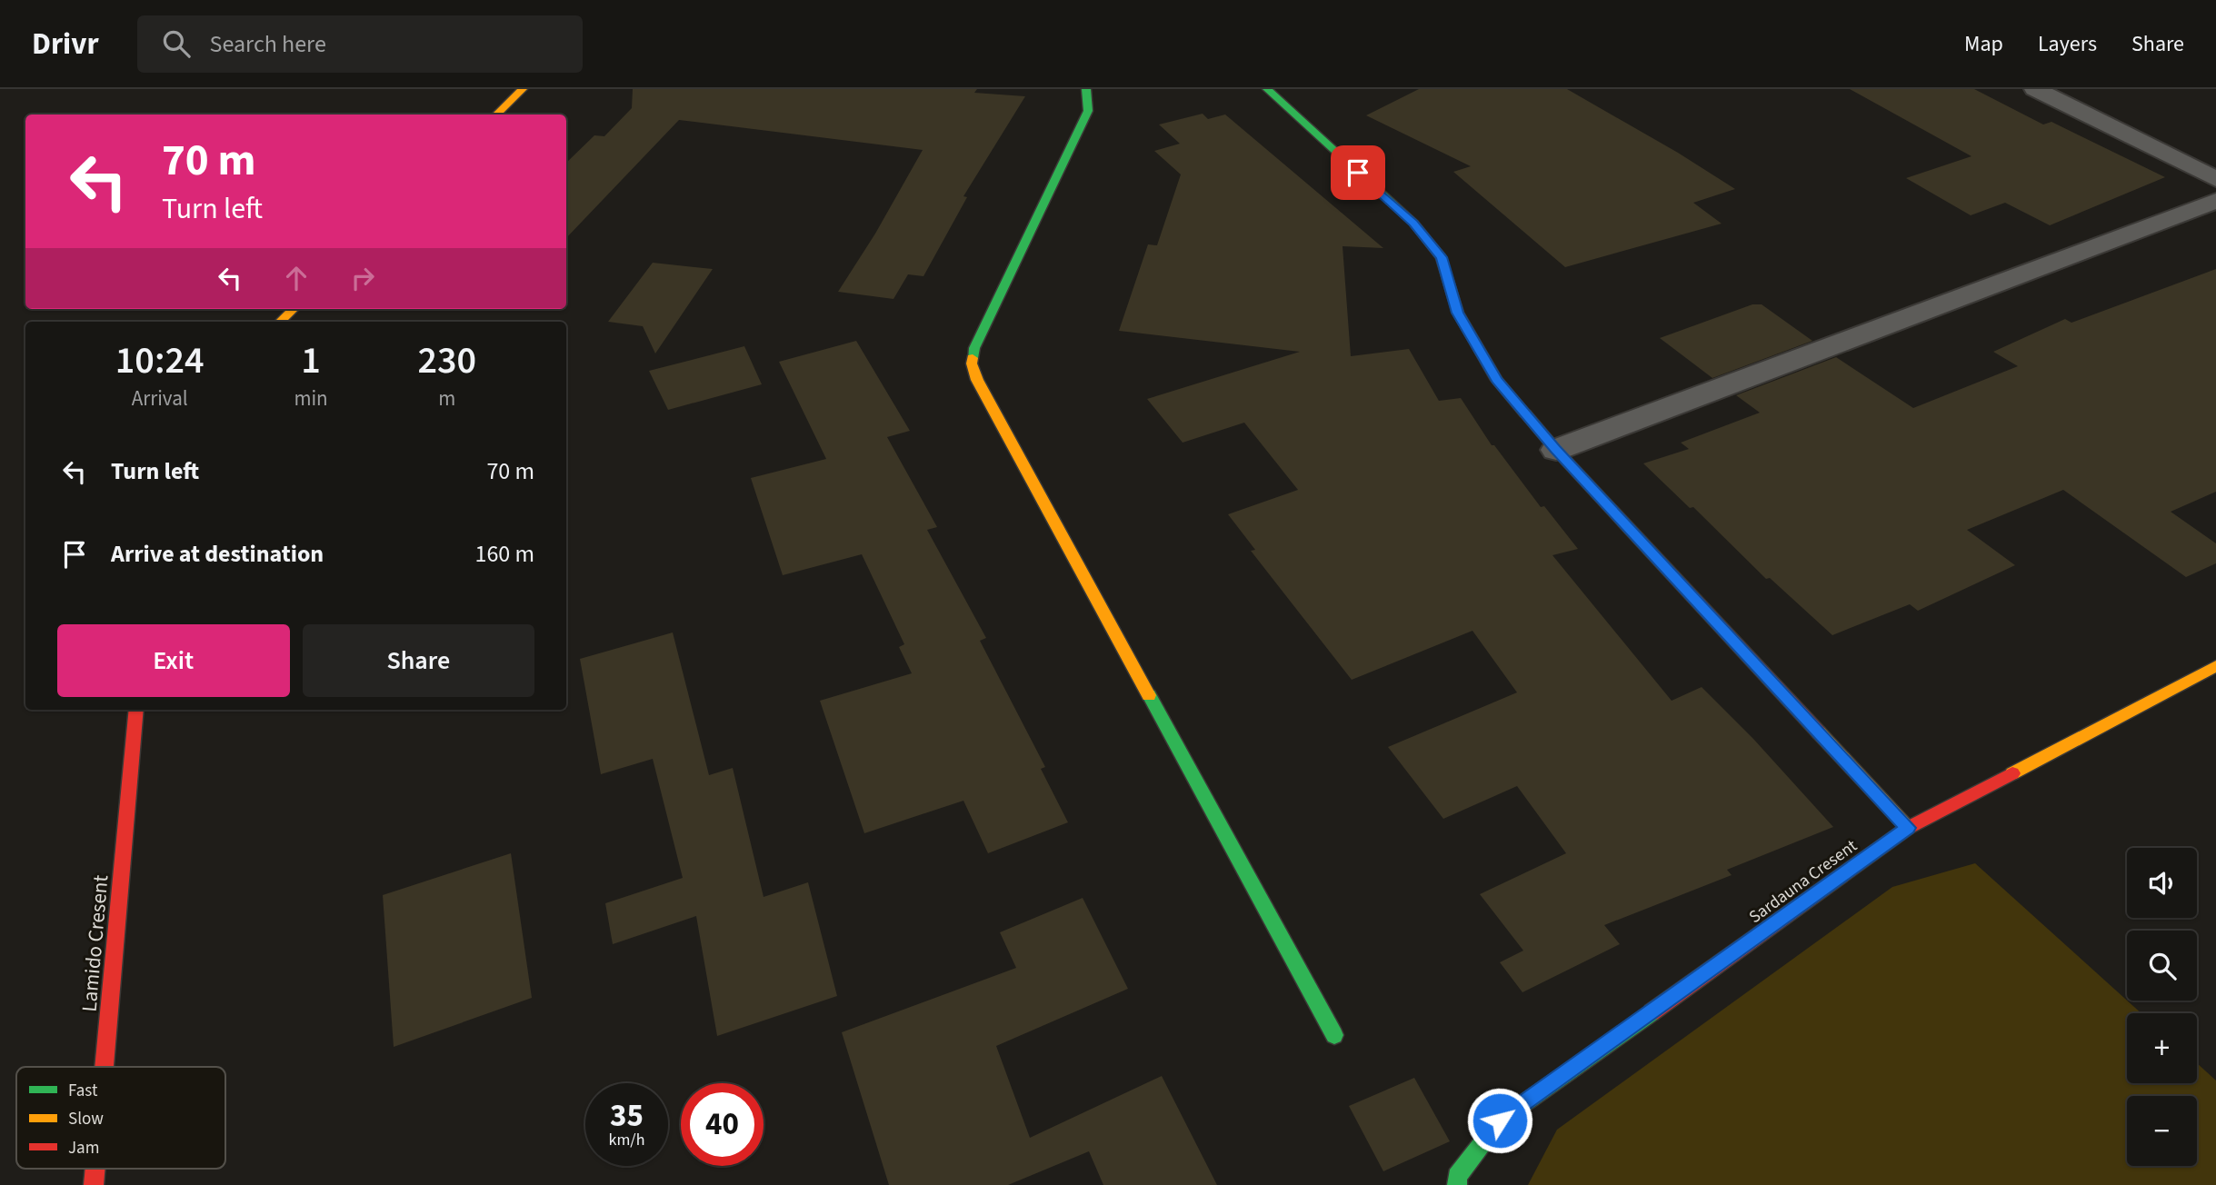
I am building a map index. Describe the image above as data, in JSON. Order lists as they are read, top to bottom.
{
  "streets": {
    "street": ["Sardauna Cresent", "Lamido Cresent"]
  },
  "legend": ["Fast", "Slow", "Jam"],
  "page": {
    "header": "Drivr",
    "search": "Search here",
    "nav": ["Map", "Layers", "Share"],
    "turn": ["70 m", "Turn left"],
    "eta": [
      "10:24",
      "Arrival",
      "1",
      "min",
      "230",
      "m"
    ],
    "list": [
      {
        "name": "Turn left",
        "value": "70 m"
      },
      {
        "name": "Arrive at destination",
        "value": "160 m"
      }
    ],
    "buttons": ["Exit", "Share"],
    "map_buttons": ["+", "−"],
    "speed": "35 km/h",
    "limit": "40"
  }
}
